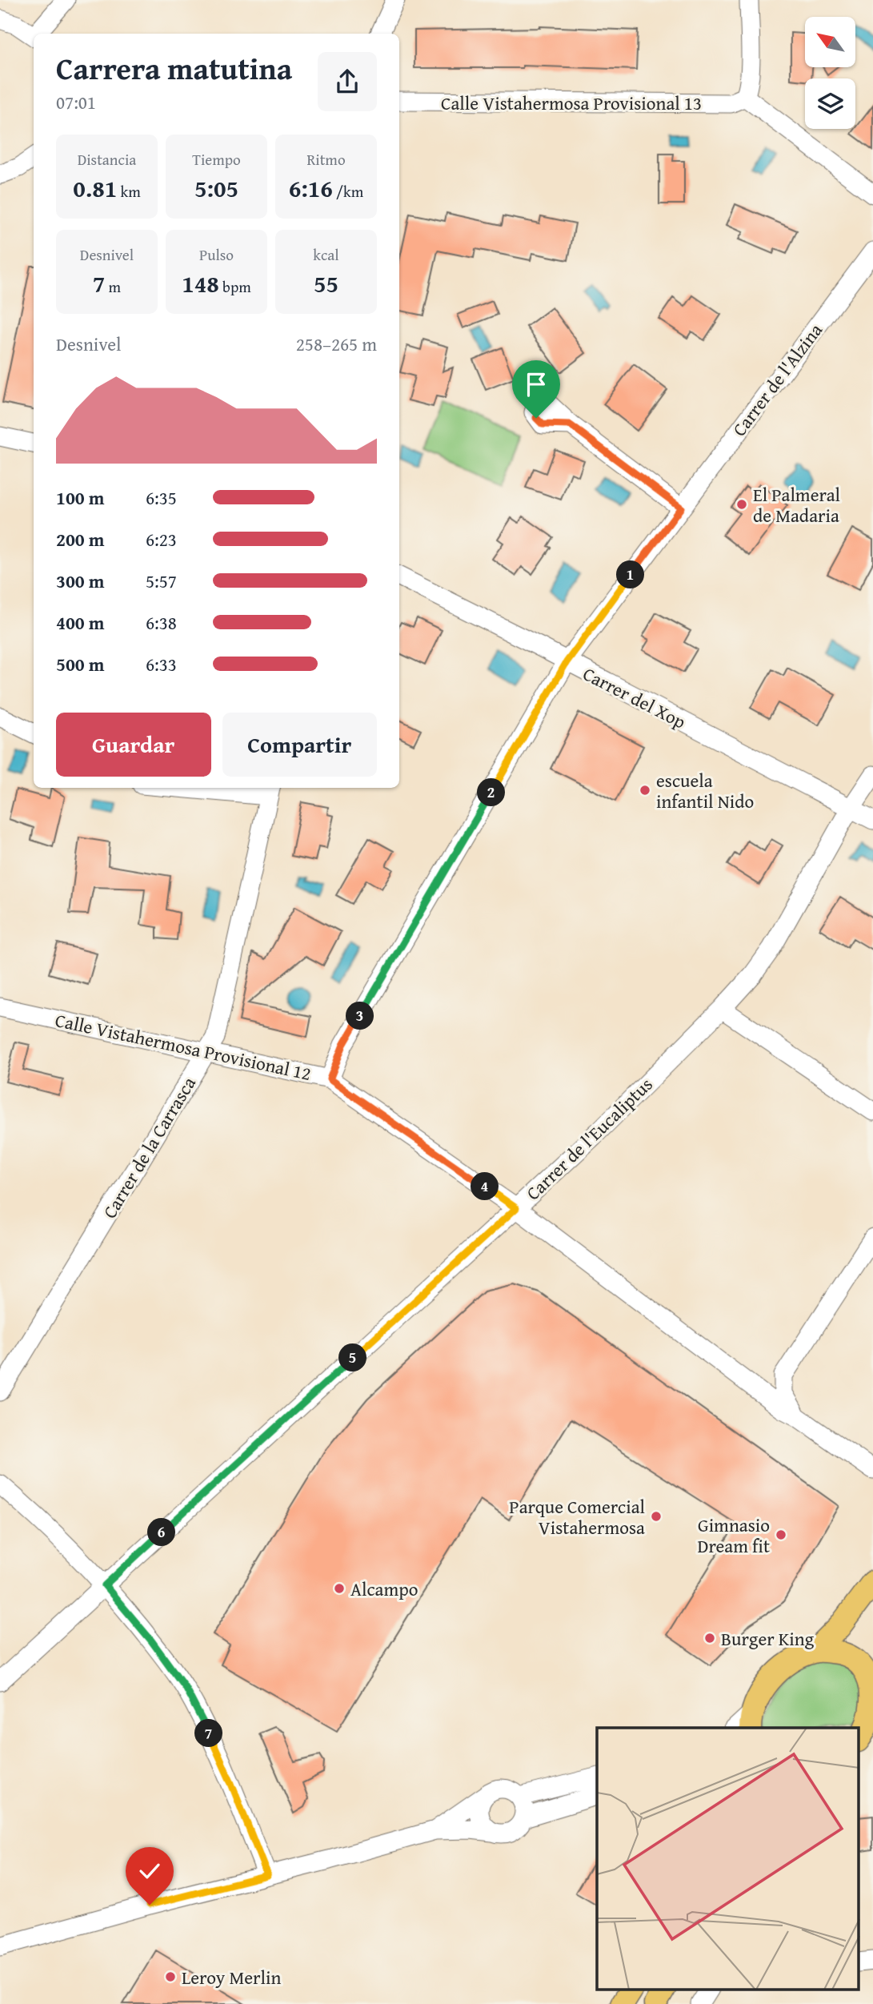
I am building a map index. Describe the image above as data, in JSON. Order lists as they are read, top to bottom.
{
  "streets": {
    "street": [
      "Calle Vistahermosa Provisional 13",
      "Carrer de l'Alzina",
      "Carrer del Xop",
      "Calle Vistahermosa Provisional 12",
      "Carrer de l'Eucaliptus",
      "Carrer de la Carrasca"
    ]
  },
  "crossings": [
    ["Carrer de l'Alzina", "Carrer del Xop"],
    ["Carrer de l'Alzina", "Calle Vistahermosa Provisional 12"],
    ["Carrer del Xop", "Carrer de l'Eucaliptus"],
    ["Calle Vistahermosa Provisional 12", "Carrer de l'Eucaliptus"],
    ["Calle Vistahermosa Provisional 12", "Carrer de la Carrasca"]
  ],
  "places": [
    "El Palmeral de Madaria",
    "escuela infantil Nido",
    "Parque Comercial Vistahermosa",
    "Gimnasio Dream fit",
    "Alcampo",
    "Burger King",
    "Leroy Merlin"
  ],
  "north": "top left",
  "page": {
    "heading": ["Carrera matutina", "07:01"],
    "stats": [
      ["Distancia", "0.81 km"],
      ["Tiempo", "5:05"],
      ["Ritmo", "6:16 /km"],
      ["Desnivel", "7 m"],
      ["Pulso", "148 bpm"],
      ["kcal", "55"]
    ],
    "chart": ["Desnivel", "258–265 m"],
    "list": [
      {
        "name": "100 m",
        "note": "6:35"
      },
      {
        "name": "200 m",
        "note": "6:23"
      },
      {
        "name": "300 m",
        "note": "5:57"
      },
      {
        "name": "400 m",
        "note": "6:38"
      },
      {
        "name": "500 m",
        "note": "6:33"
      }
    ],
    "pins": [
      "1",
      "2",
      "3",
      "4",
      "5",
      "6",
      "7"
    ],
    "buttons": ["Guardar", "Compartir"]
  }
}
